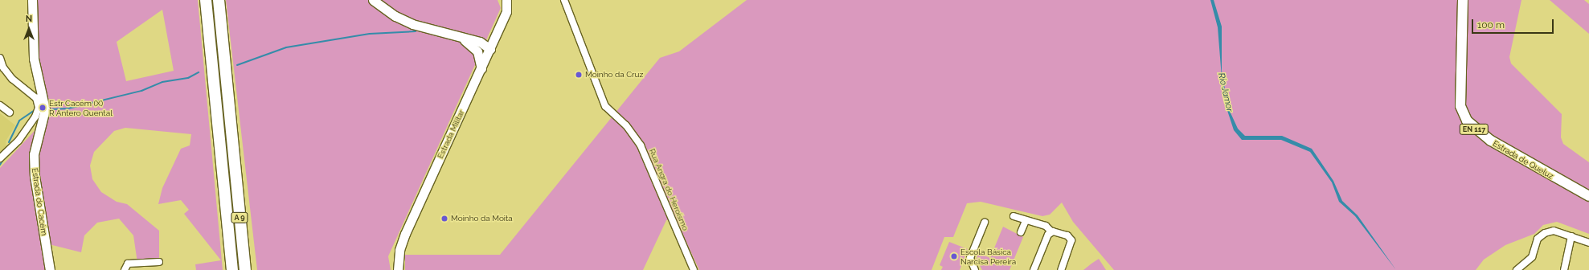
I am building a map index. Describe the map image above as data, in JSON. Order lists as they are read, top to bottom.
{
  "streets": {
    "highway": ["A 9"],
    "main road": ["EN 117", "Estrada de Queluz"],
    "street": ["Estrada Militar", "Rua Angra do Heroísmo", "Estrada do Cacém"]
  },
  "water": ["Rio Jamor"],
  "places": [
    "Moinho da Cruz",
    "Estr Cacém (X) R Antero Quental",
    "Moinho da Moita",
    "Escola Básica Narcisa Pereira"
  ],
  "scale_bar": "100 m",
  "north": "top"
}
